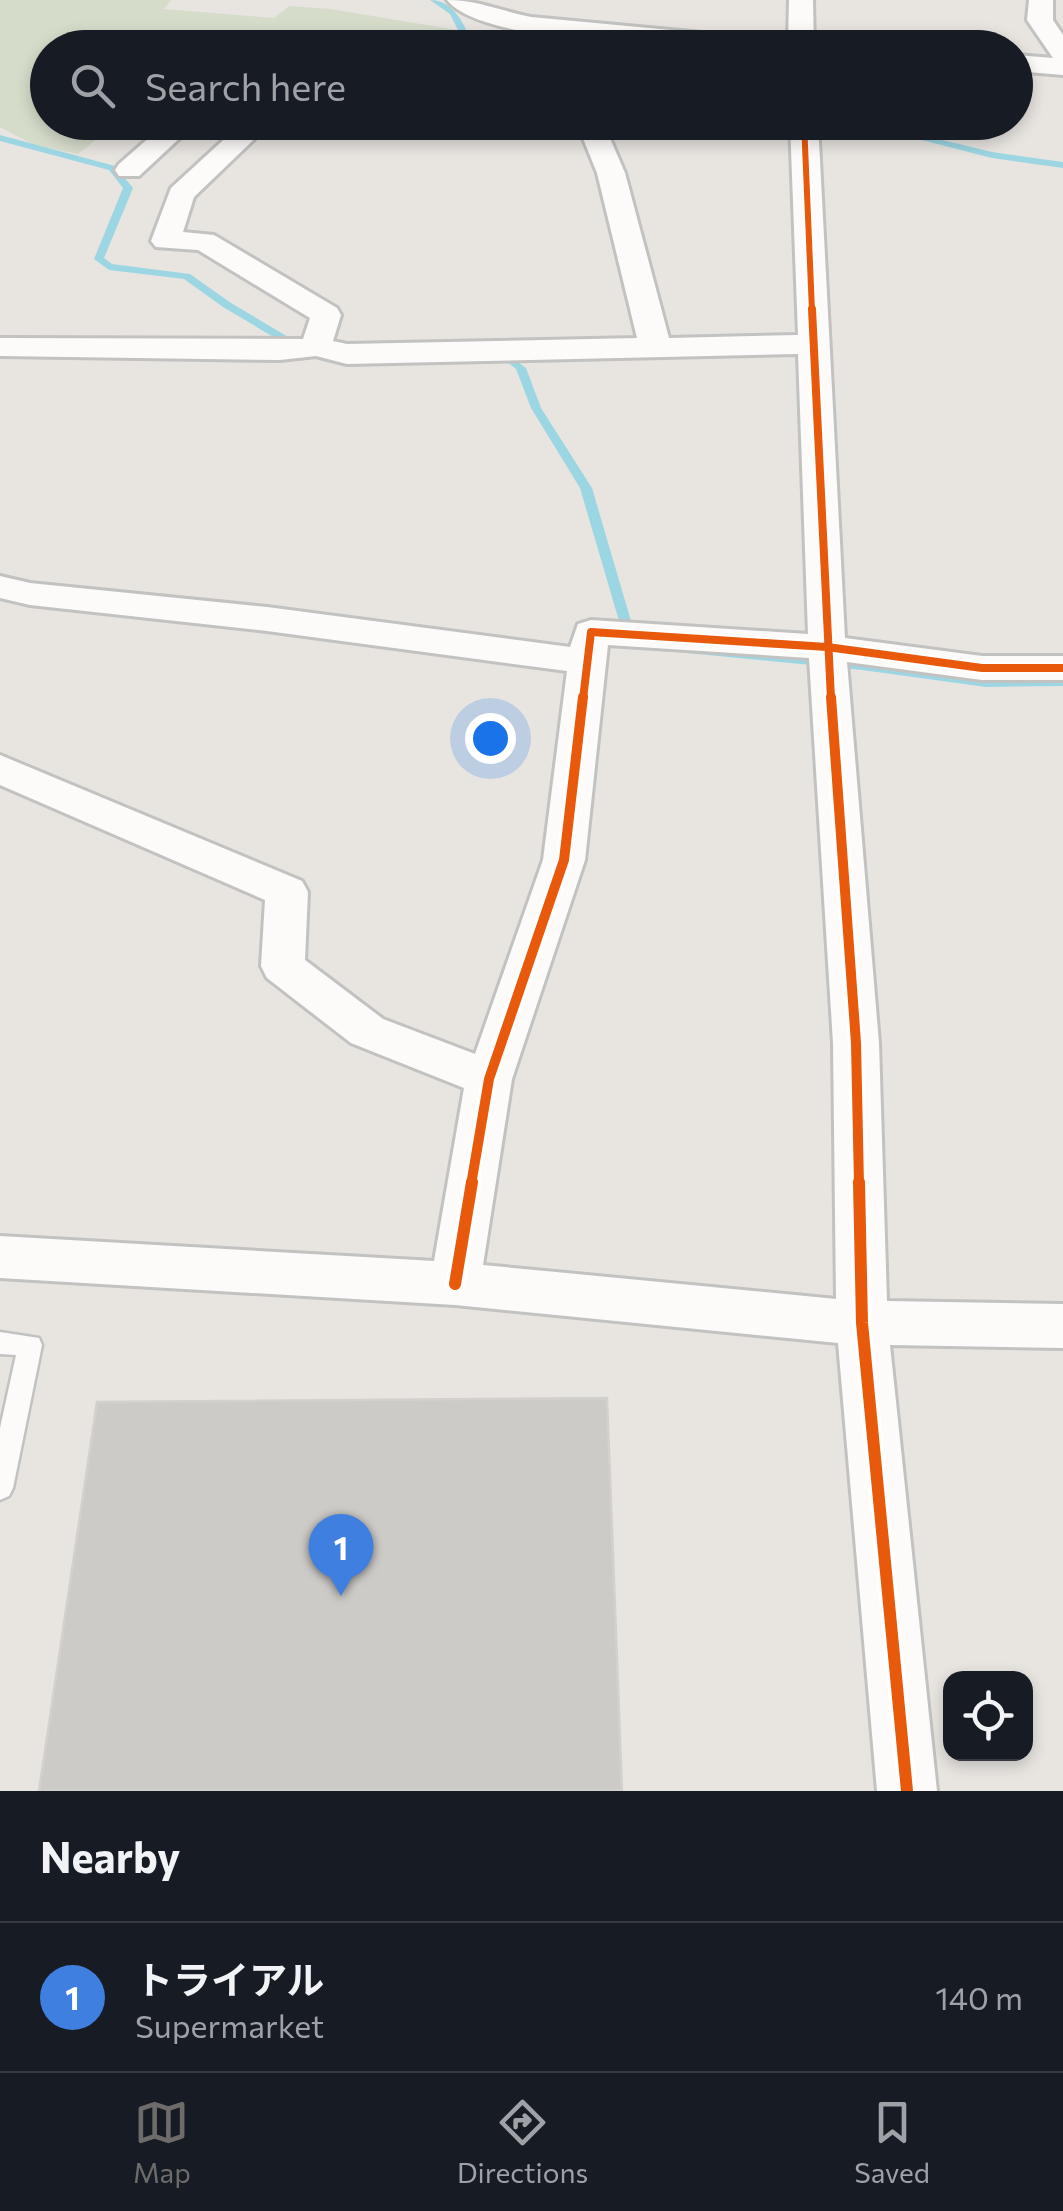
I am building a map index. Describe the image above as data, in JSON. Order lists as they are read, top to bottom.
{
  "page": {
    "search": "Search here",
    "pins": "1",
    "heading": "Nearby",
    "list": [
      {
        "mark": "1",
        "name": "トライアル",
        "note": "Supermarket",
        "value": "140 m"
      }
    ],
    "nav": ["Map", "Directions", "Saved"]
  }
}
